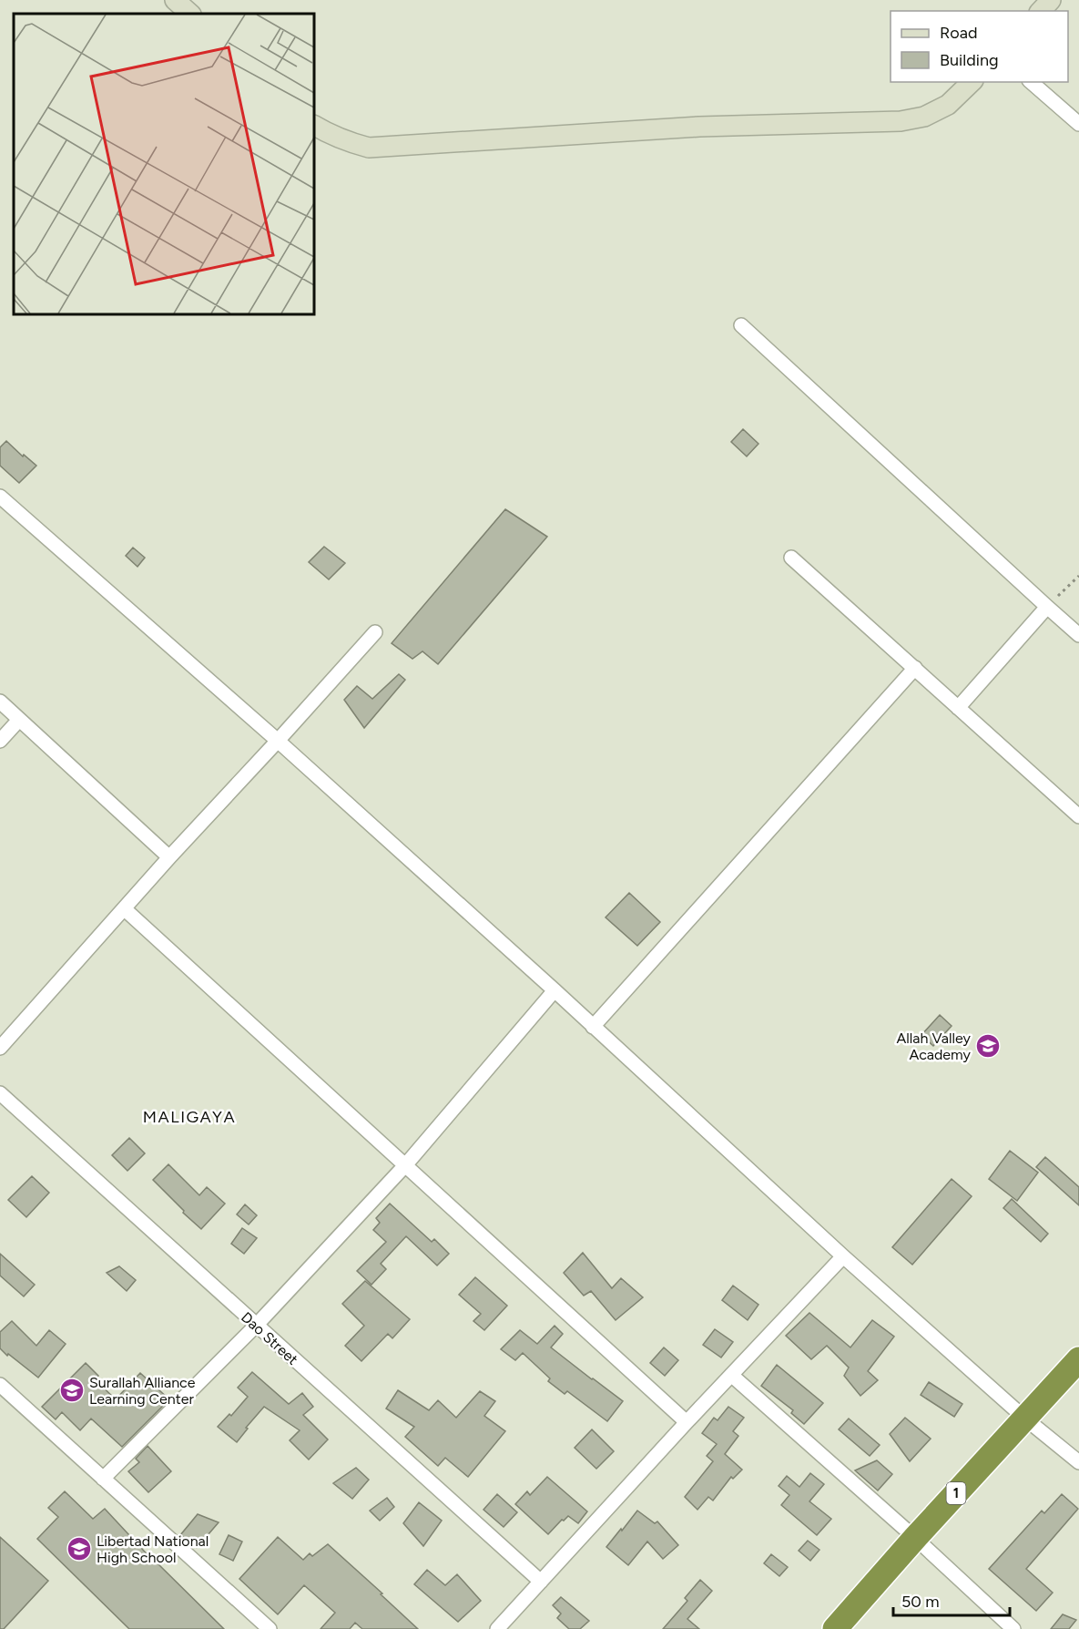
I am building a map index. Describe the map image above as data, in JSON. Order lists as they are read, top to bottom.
{
  "streets": {
    "highway": ["1"],
    "street": ["Dao Street"]
  },
  "districts": ["MALIGAYA"],
  "places": {
    "school or university": ["Allah Valley Academy", "Surallah Alliance Learning Center", "Libertad National High School"]
  },
  "legend": ["Road", "Building"],
  "scale_bar": "50 m"
}
